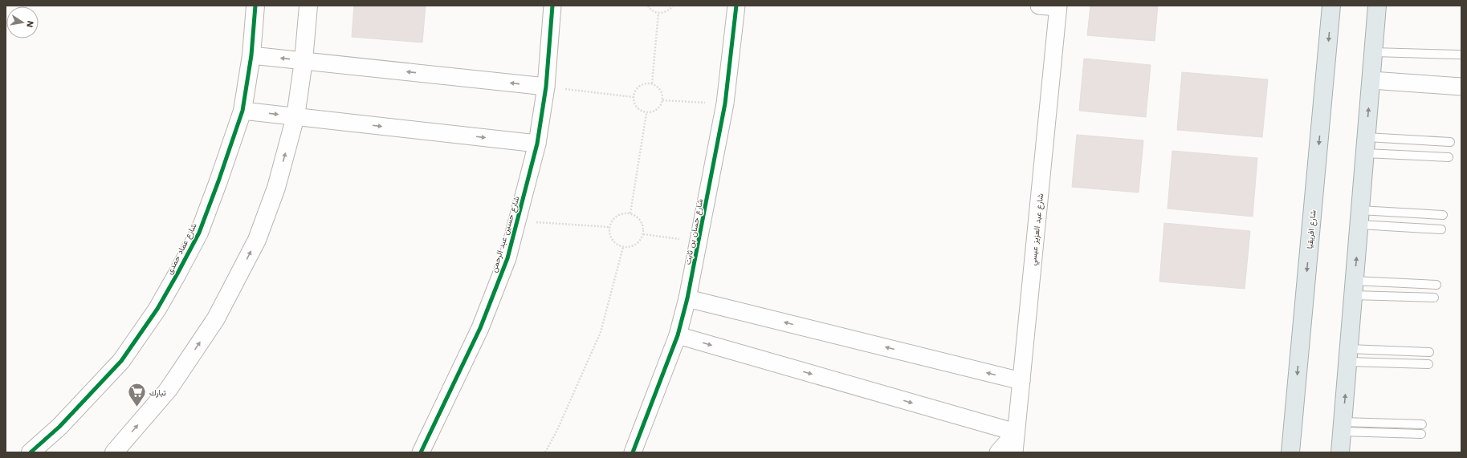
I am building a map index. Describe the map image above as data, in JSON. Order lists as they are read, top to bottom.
{
  "streets": {
    "main road": ["شارع افريقيا"],
    "street": [
      "شارع عبد العزيز عيسي",
      "شارع حسان بن ثابت",
      "شارع حسين عبد الرحمن",
      "شارع عماد حمدى"
    ]
  },
  "places": {
    "supermarket": ["تبارك"]
  },
  "north": "right"
}
